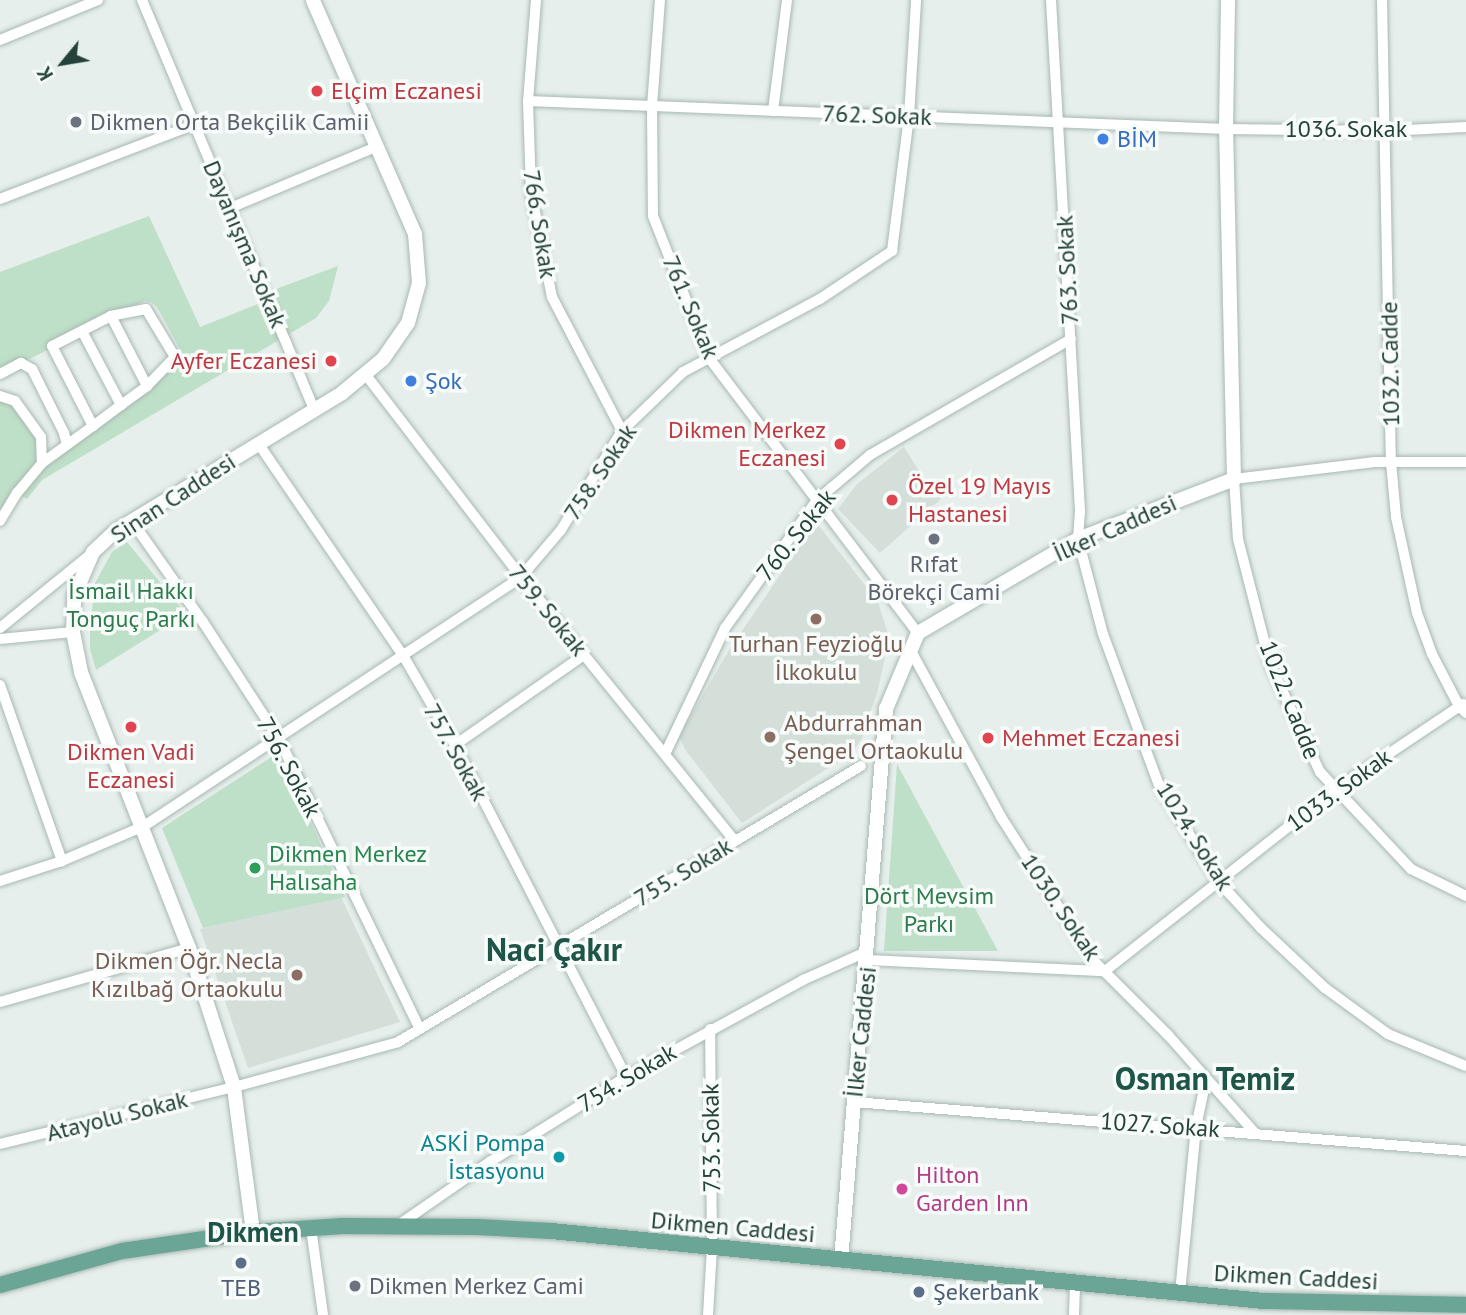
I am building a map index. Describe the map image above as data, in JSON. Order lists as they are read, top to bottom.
{
  "streets": {
    "main road": ["Sinan Caddesi", "İlker Caddesi", "Dikmen Caddesi"],
    "street": [
      "762. Sokak",
      "1036. Sokak",
      "766. Sokak",
      "Dayanışma Sokak",
      "763. Sokak",
      "761. Sokak",
      "1032. Cadde",
      "758. Sokak",
      "760. Sokak",
      "759. Sokak",
      "1022. Cadde",
      "757. Sokak",
      "756. Sokak",
      "1033. Sokak",
      "1024. Sokak",
      "755. Sokak",
      "1030. Sokak",
      "754. Sokak",
      "Atayolu Sokak",
      "1027. Sokak",
      "753. Sokak"
    ]
  },
  "crossings": [
    ["762. Sokak", "1036. Sokak"],
    ["762. Sokak", "766. Sokak"],
    ["762. Sokak", "763. Sokak"],
    ["762. Sokak", "761. Sokak"],
    ["762. Sokak", "758. Sokak"],
    ["1036. Sokak", "1032. Cadde"],
    ["766. Sokak", "758. Sokak"],
    ["Dayanışma Sokak", "Sinan Caddesi"],
    ["763. Sokak", "İlker Caddesi"],
    ["763. Sokak", "760. Sokak"],
    ["763. Sokak", "1024. Sokak"],
    ["761. Sokak", "758. Sokak"],
    ["761. Sokak", "İlker Caddesi"],
    ["761. Sokak", "760. Sokak"],
    ["1032. Cadde", "1033. Sokak"],
    ["758. Sokak", "Sinan Caddesi"],
    ["758. Sokak", "759. Sokak"],
    ["758. Sokak", "757. Sokak"],
    ["758. Sokak", "756. Sokak"],
    ["Sinan Caddesi", "759. Sokak"],
    ["Sinan Caddesi", "757. Sokak"],
    ["Sinan Caddesi", "756. Sokak"],
    ["Sinan Caddesi", "755. Sokak"],
    ["Sinan Caddesi", "Atayolu Sokak"],
    ["Sinan Caddesi", "Dikmen Caddesi"],
    ["İlker Caddesi", "1022. Cadde"],
    ["İlker Caddesi", "1024. Sokak"],
    ["İlker Caddesi", "1030. Sokak"],
    ["İlker Caddesi", "754. Sokak"],
    ["İlker Caddesi", "1027. Sokak"],
    ["İlker Caddesi", "Dikmen Caddesi"],
    ["760. Sokak", "759. Sokak"],
    ["759. Sokak", "755. Sokak"],
    ["1022. Cadde", "1033. Sokak"],
    ["757. Sokak", "755. Sokak"],
    ["757. Sokak", "754. Sokak"],
    ["756. Sokak", "755. Sokak"],
    ["1033. Sokak", "1024. Sokak"],
    ["1033. Sokak", "1030. Sokak"],
    ["755. Sokak", "Atayolu Sokak"],
    ["1030. Sokak", "1027. Sokak"],
    ["754. Sokak", "753. Sokak"],
    ["754. Sokak", "Dikmen Caddesi"],
    ["753. Sokak", "Dikmen Caddesi"]
  ],
  "districts": ["Naci Çakır", "Osman Temiz", "Dikmen"],
  "parks": ["İsmail Hakkı Tonguç Parkı", "Dört Mevsim Parkı"],
  "places": [
    "Elçim Eczanesi",
    "Dikmen Orta Bekçilik Camii",
    "BİM",
    "Ayfer Eczanesi",
    "Şok",
    "Dikmen Merkez Eczanesi",
    "Özel 19 Mayıs Hastanesi",
    "Rıfat Börekçi Cami",
    "Turhan Feyzioğlu İlkokulu",
    "Dikmen Vadi Eczanesi",
    "Abdurrahman Şengel Ortaokulu",
    "Mehmet Eczanesi",
    "Dikmen Merkez Halısaha",
    "Dikmen Öğr. Necla Kızılbağ Ortaokulu",
    "ASKİ Pompa İstasyonu",
    "Hilton Garden Inn",
    "TEB",
    "Dikmen Merkez Cami",
    "Şekerbank"
  ],
  "north": "bottom left"
}
